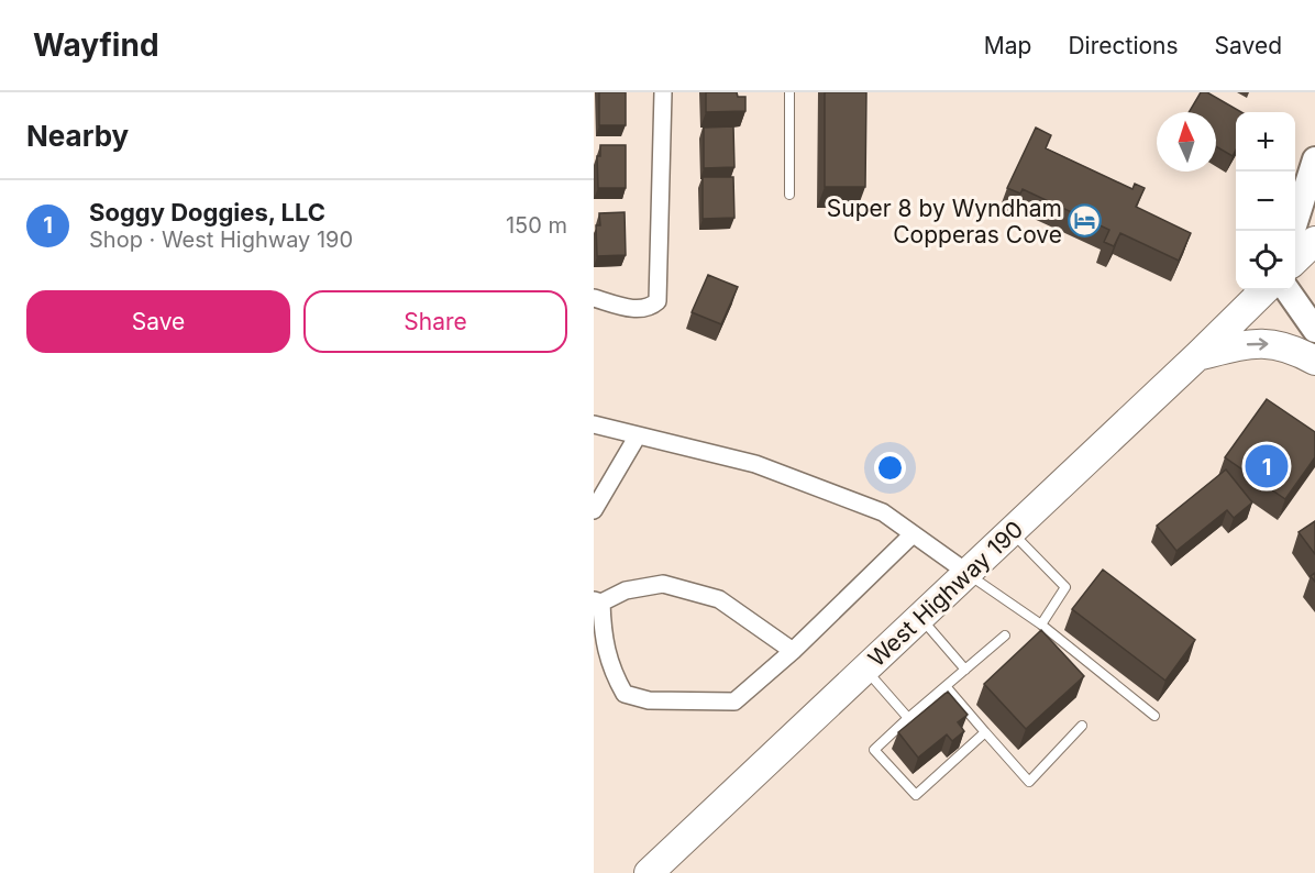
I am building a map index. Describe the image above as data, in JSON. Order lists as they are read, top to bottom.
{
  "streets": {
    "main road": ["West Highway 190"]
  },
  "places": {
    "hotel": ["Super 8 by Wyndham Copperas Cove"]
  },
  "north": "top",
  "page": {
    "header": "Wayfind",
    "nav": ["Map", "Directions", "Saved"],
    "heading": "Nearby",
    "map_buttons": ["+", "−"],
    "list": [
      {
        "mark": "1",
        "name": "Soggy Doggies, LLC",
        "note": "Shop · West Highway 190",
        "value": "150 m"
      }
    ],
    "buttons": ["Save", "Share"],
    "pins": "1"
  }
}
